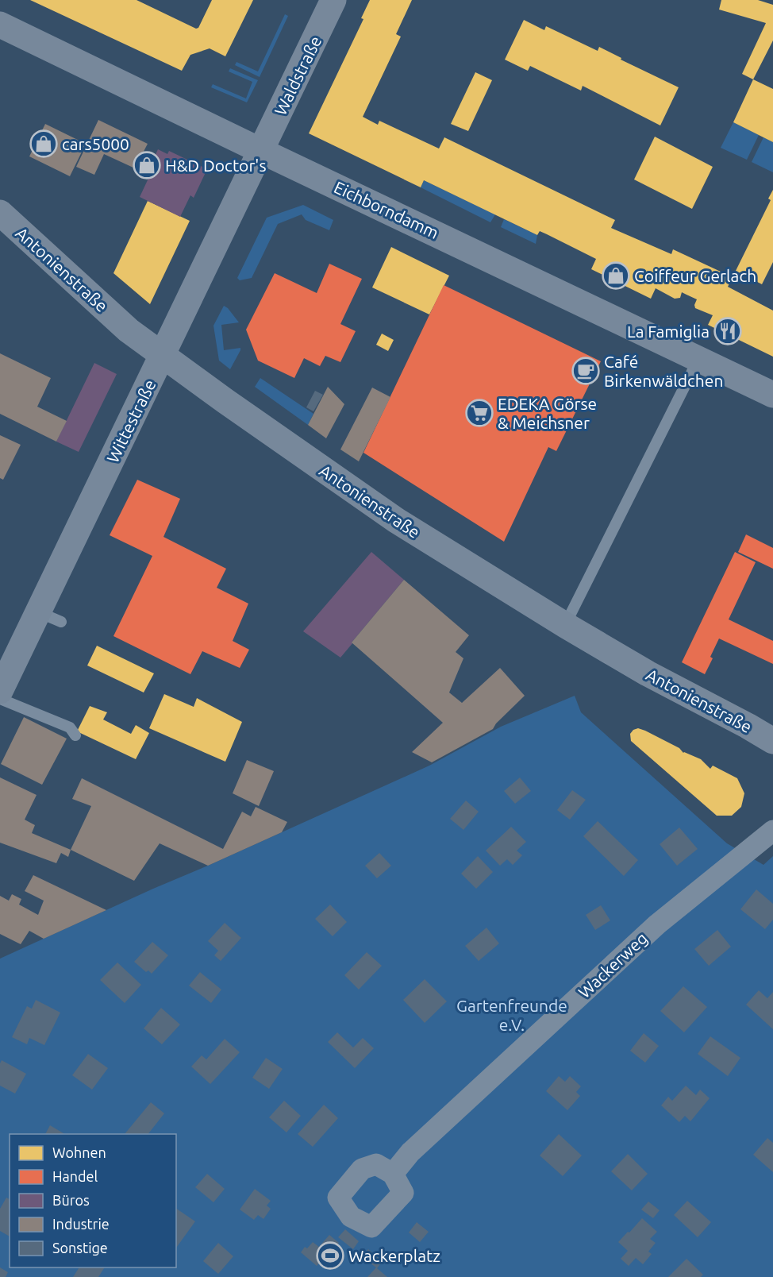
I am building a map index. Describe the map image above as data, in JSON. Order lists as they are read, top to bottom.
{
  "streets": {
    "main road": [
      "Waldstraße",
      "Eichborndamm",
      "Antonienstraße",
      "Wittestraße"
    ],
    "street": ["Wackerweg"]
  },
  "crossings": [
    ["Waldstraße", "Eichborndamm"],
    ["Waldstraße", "Wittestraße"],
    ["Eichborndamm", "Wittestraße"],
    ["Antonienstraße", "Wittestraße"]
  ],
  "parks": ["Gartenfreunde e.V."],
  "places": {
    "shop": ["cars5000", "H&D Doctor's", "Coiffeur Gerlach"],
    "restaurant": ["La Famiglia"],
    "cafe": ["Café Birkenwäldchen"],
    "supermarket": ["EDEKA Görse & Meichsner"],
    "sports": ["Wackerplatz"]
  },
  "legend": [
    "Wohnen",
    "Handel",
    "Büros",
    "Industrie",
    "Sonstige"
  ]
}
